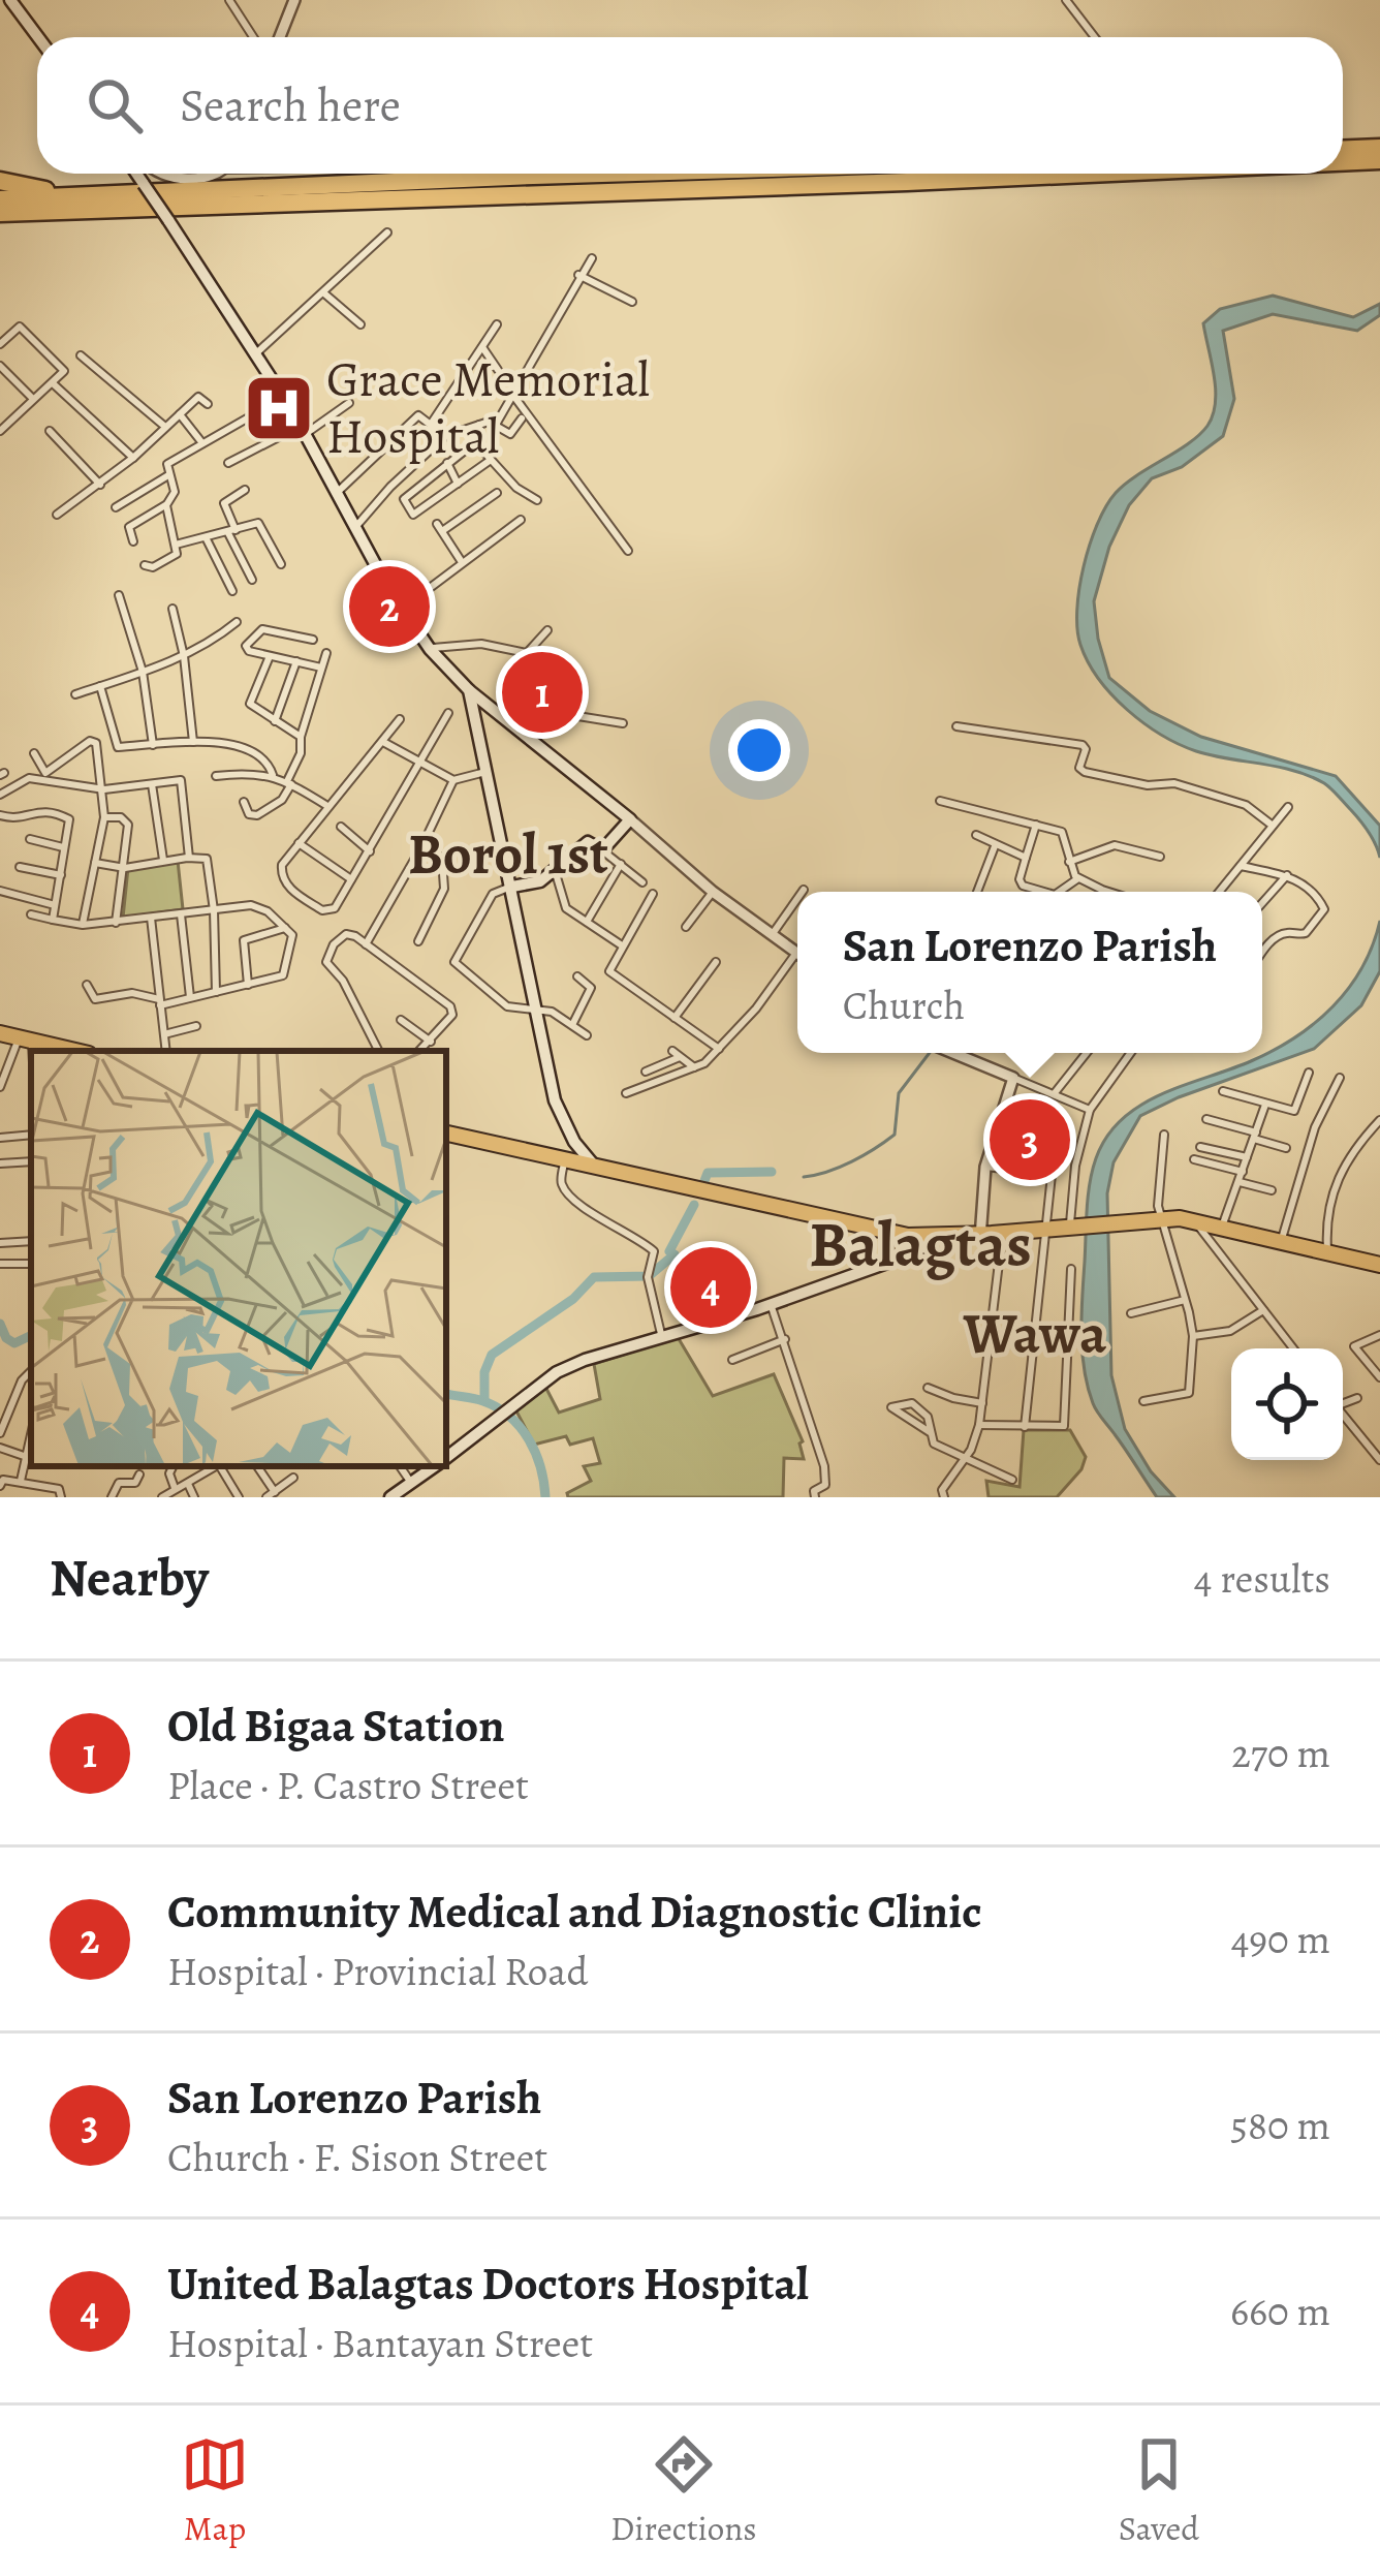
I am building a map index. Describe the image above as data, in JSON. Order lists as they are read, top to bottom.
{
  "districts": ["Borol 1st", "Balagtas", "Wawa"],
  "places": {
    "hospital": ["Grace Memorial Hospital"]
  },
  "page": {
    "search": "Search here",
    "pins": [
      "2",
      "1",
      "3",
      "4"
    ],
    "popup": ["San Lorenzo Parish", "Church"],
    "heading": ["Nearby", "4 results"],
    "list": [
      {
        "mark": "1",
        "name": "Old Bigaa Station",
        "note": "Place · P. Castro Street",
        "value": "270 m"
      },
      {
        "mark": "2",
        "name": "Community Medical and Diagnostic Clinic",
        "note": "Hospital · Provincial Road",
        "value": "490 m"
      },
      {
        "mark": "3",
        "name": "San Lorenzo Parish",
        "note": "Church · F. Sison Street",
        "value": "580 m"
      },
      {
        "mark": "4",
        "name": "United Balagtas Doctors Hospital",
        "note": "Hospital · Bantayan Street",
        "value": "660 m"
      }
    ],
    "nav": ["Map", "Directions", "Saved"]
  }
}
